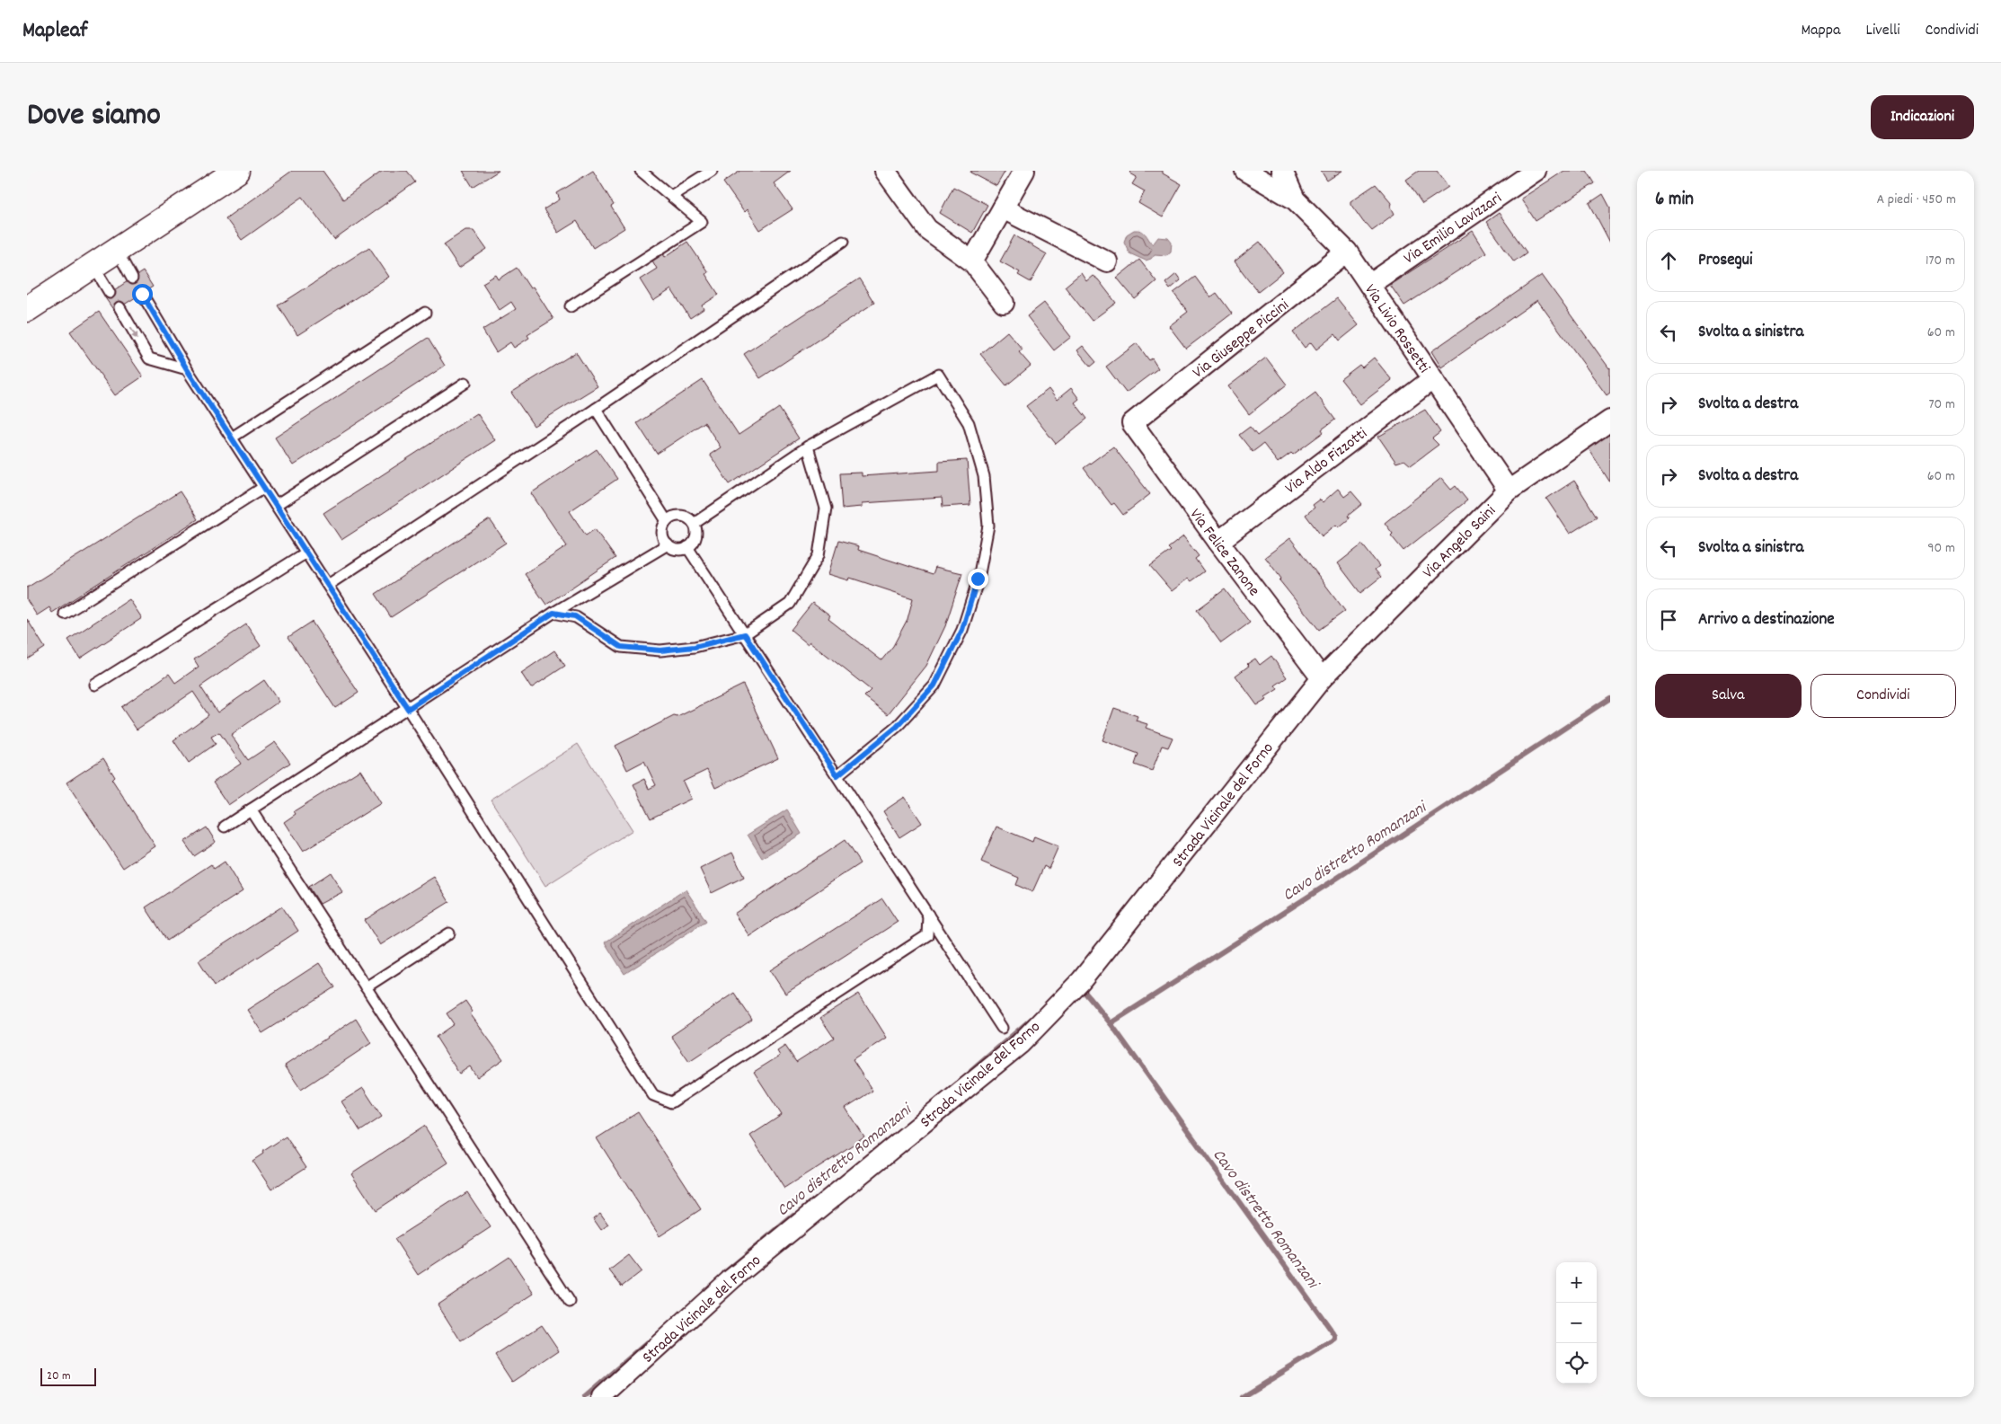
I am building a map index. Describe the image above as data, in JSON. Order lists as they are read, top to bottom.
{
  "streets": {
    "street": [
      "Via Emilio Lavizzari",
      "Via Livio Rossetti",
      "Via Giuseppe Piccini",
      "Via Aldo Fizzotti",
      "Via Angelo Saini",
      "Via Felice Zanone",
      "Strada Vicinale del Forno"
    ]
  },
  "crossings": [
    ["Via Emilio Lavizzari", "Via Livio Rossetti"],
    ["Via Livio Rossetti", "Via Giuseppe Piccini"],
    ["Via Livio Rossetti", "Via Aldo Fizzotti"],
    ["Via Livio Rossetti", "Via Angelo Saini"],
    ["Via Giuseppe Piccini", "Via Felice Zanone"],
    ["Via Aldo Fizzotti", "Via Felice Zanone"],
    ["Via Angelo Saini", "Via Felice Zanone"],
    ["Via Angelo Saini", "Strada Vicinale del Forno"],
    ["Via Felice Zanone", "Strada Vicinale del Forno"]
  ],
  "water": ["Cavo distretto Romanzani"],
  "scale_bar": "20 m",
  "page": {
    "header": "Mapleaf",
    "nav": ["Mappa", "Livelli", "Condividi"],
    "title": "Dove siamo",
    "buttons": [
      "Indicazioni",
      ["Salva", "Condividi"]
    ],
    "heading": ["6 min", "A piedi · 450 m"],
    "list": [
      ["Prosegui", "170 m"],
      ["Svolta a sinistra", "60 m"],
      ["Svolta a destra", "70 m"],
      ["Svolta a destra", "60 m"],
      ["Svolta a sinistra", "90 m"],
      "Arrivo a destinazione"
    ],
    "map_buttons": ["+", "−"],
    "scale": "20 m"
  }
}
